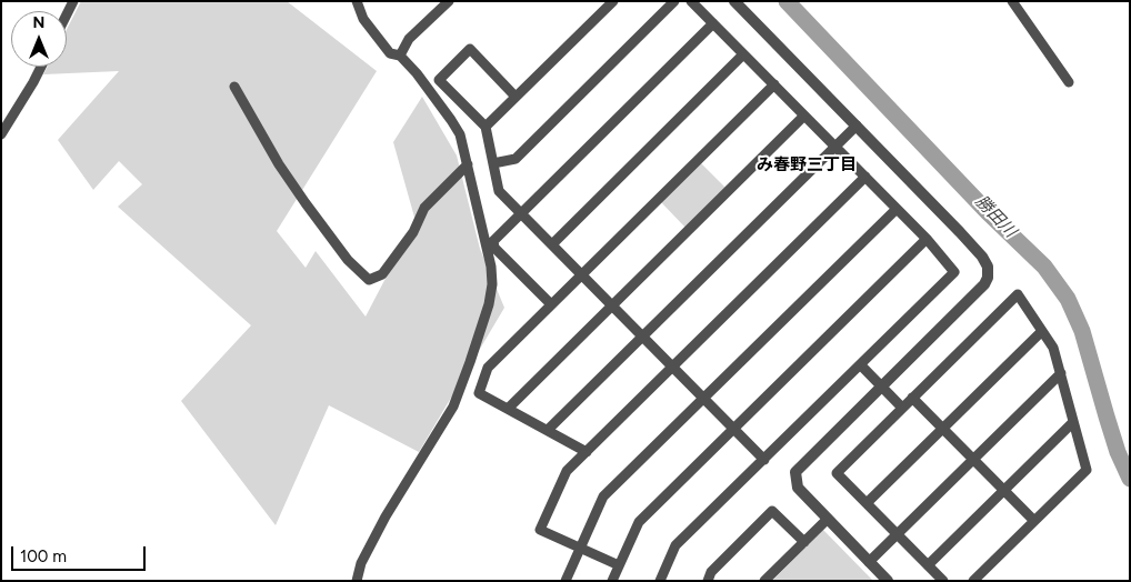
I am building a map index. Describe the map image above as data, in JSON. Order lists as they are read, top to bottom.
{
  "districts": ["み春野三丁目"],
  "water": ["勝田川"],
  "scale_bar": "100 m",
  "north": "top"
}
